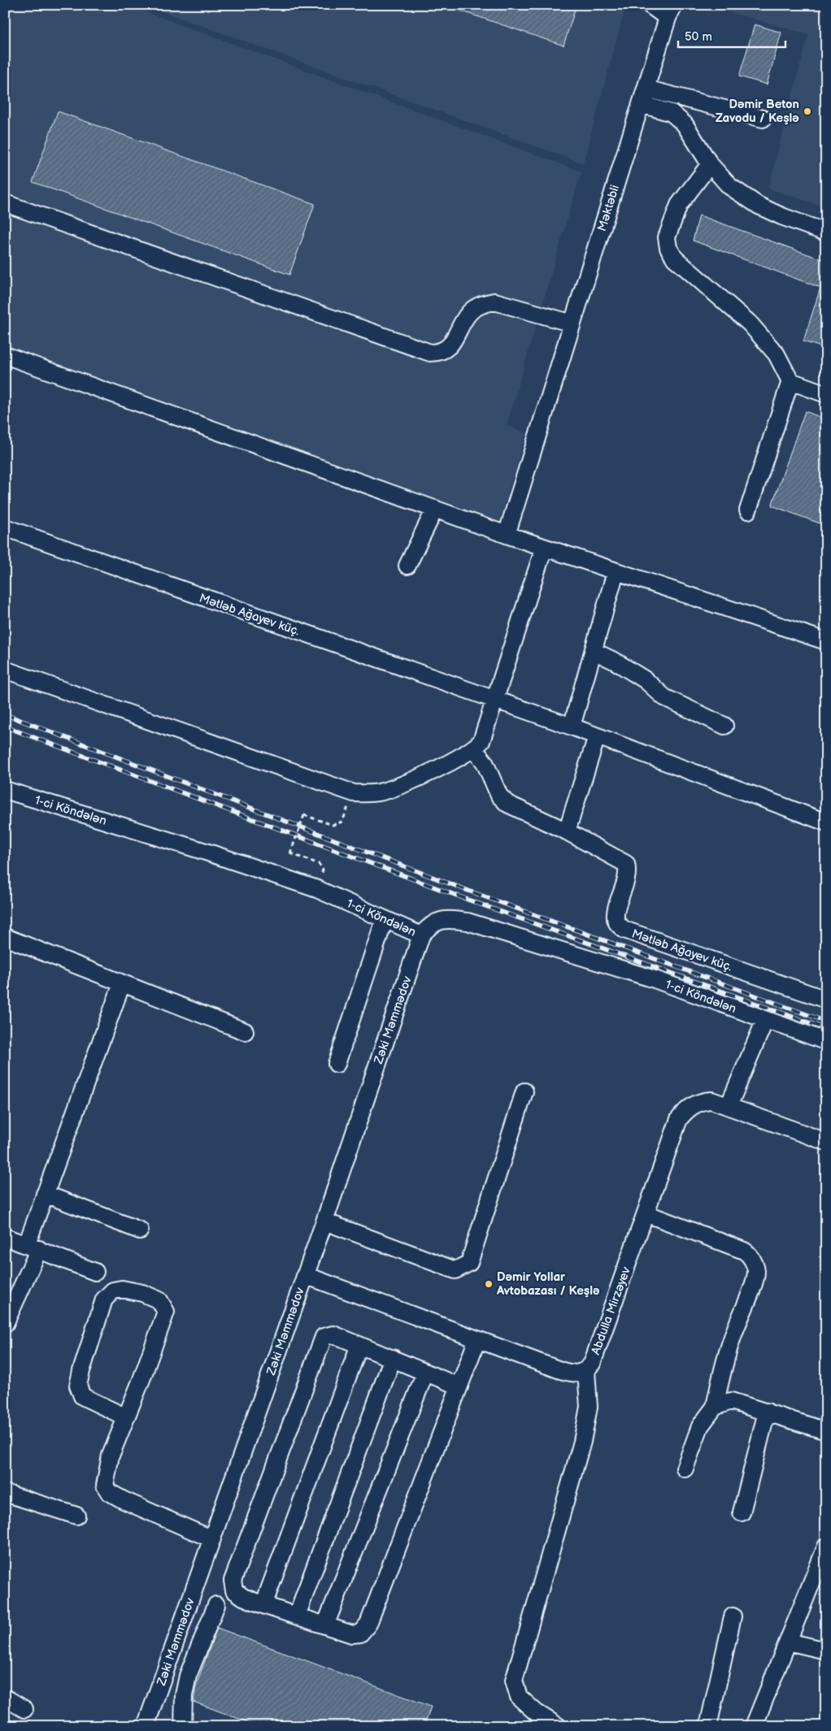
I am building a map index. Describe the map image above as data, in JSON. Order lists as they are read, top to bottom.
{
  "streets": {
    "street": [
      "Məktəbli",
      "Mətləb Ağayev küç.",
      "1-ci Köndələn",
      "Zəki Məmmədov",
      "Abdulla Mirzəyev"
    ]
  },
  "crossings": [
    ["1-ci Köndələn", "Zəki Məmmədov"]
  ],
  "places": ["Dəmir Beton Zavodu / Keşlə", "Dəmir Yollar Avtobazası / Keşlə"],
  "scale_bar": "50 m"
}
